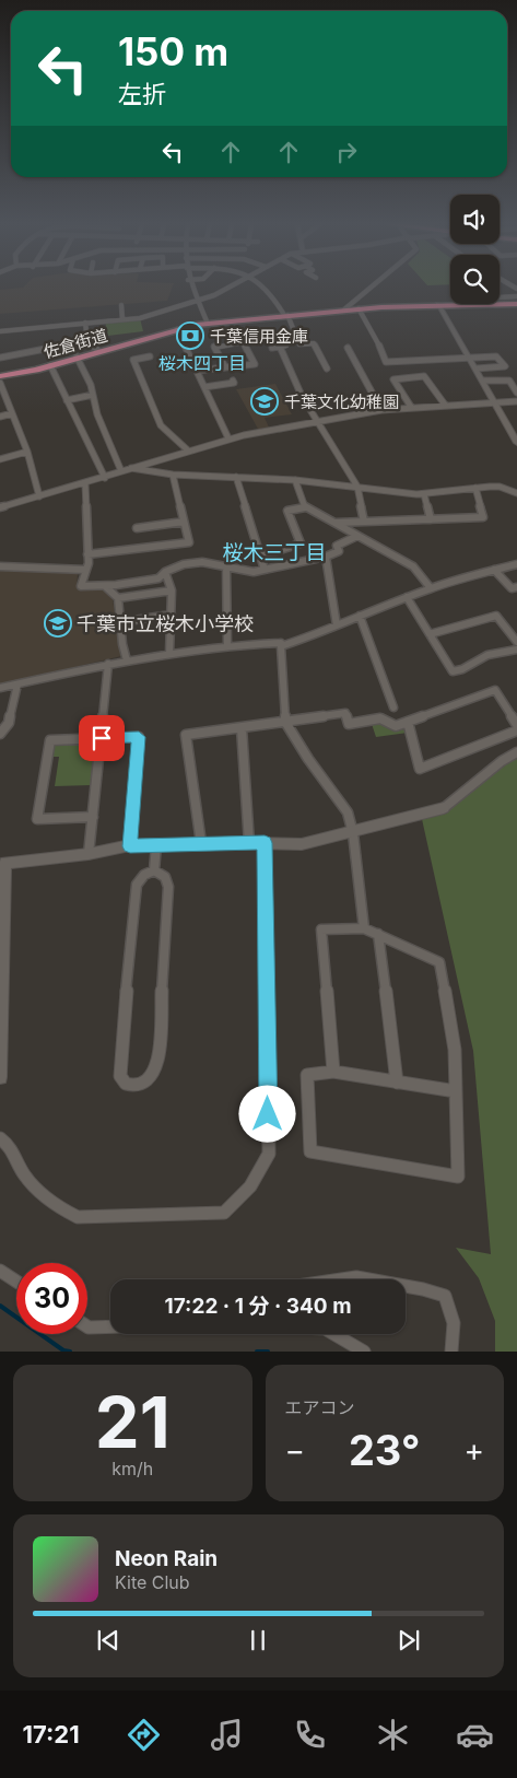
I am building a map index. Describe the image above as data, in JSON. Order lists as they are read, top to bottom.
{
  "streets": {
    "highway": ["佐倉街道"]
  },
  "districts": ["桜木四丁目", "桜木三丁目"],
  "places": {
    "bank": ["千葉信用金庫"],
    "school or university": ["千葉文化幼稚園", "千葉市立桜木小学校"]
  },
  "page": {
    "turn": ["150 m", "左折"],
    "limit": "30",
    "trip": "17:22 · 1 分 · 340 m",
    "tile": [
      ["21", "km/h"],
      "エアコン"
    ],
    "heat": ["−", "23°", "+"],
    "song": ["Neon Rain", "Kite Club"],
    "tabs": "17:21"
  }
}
